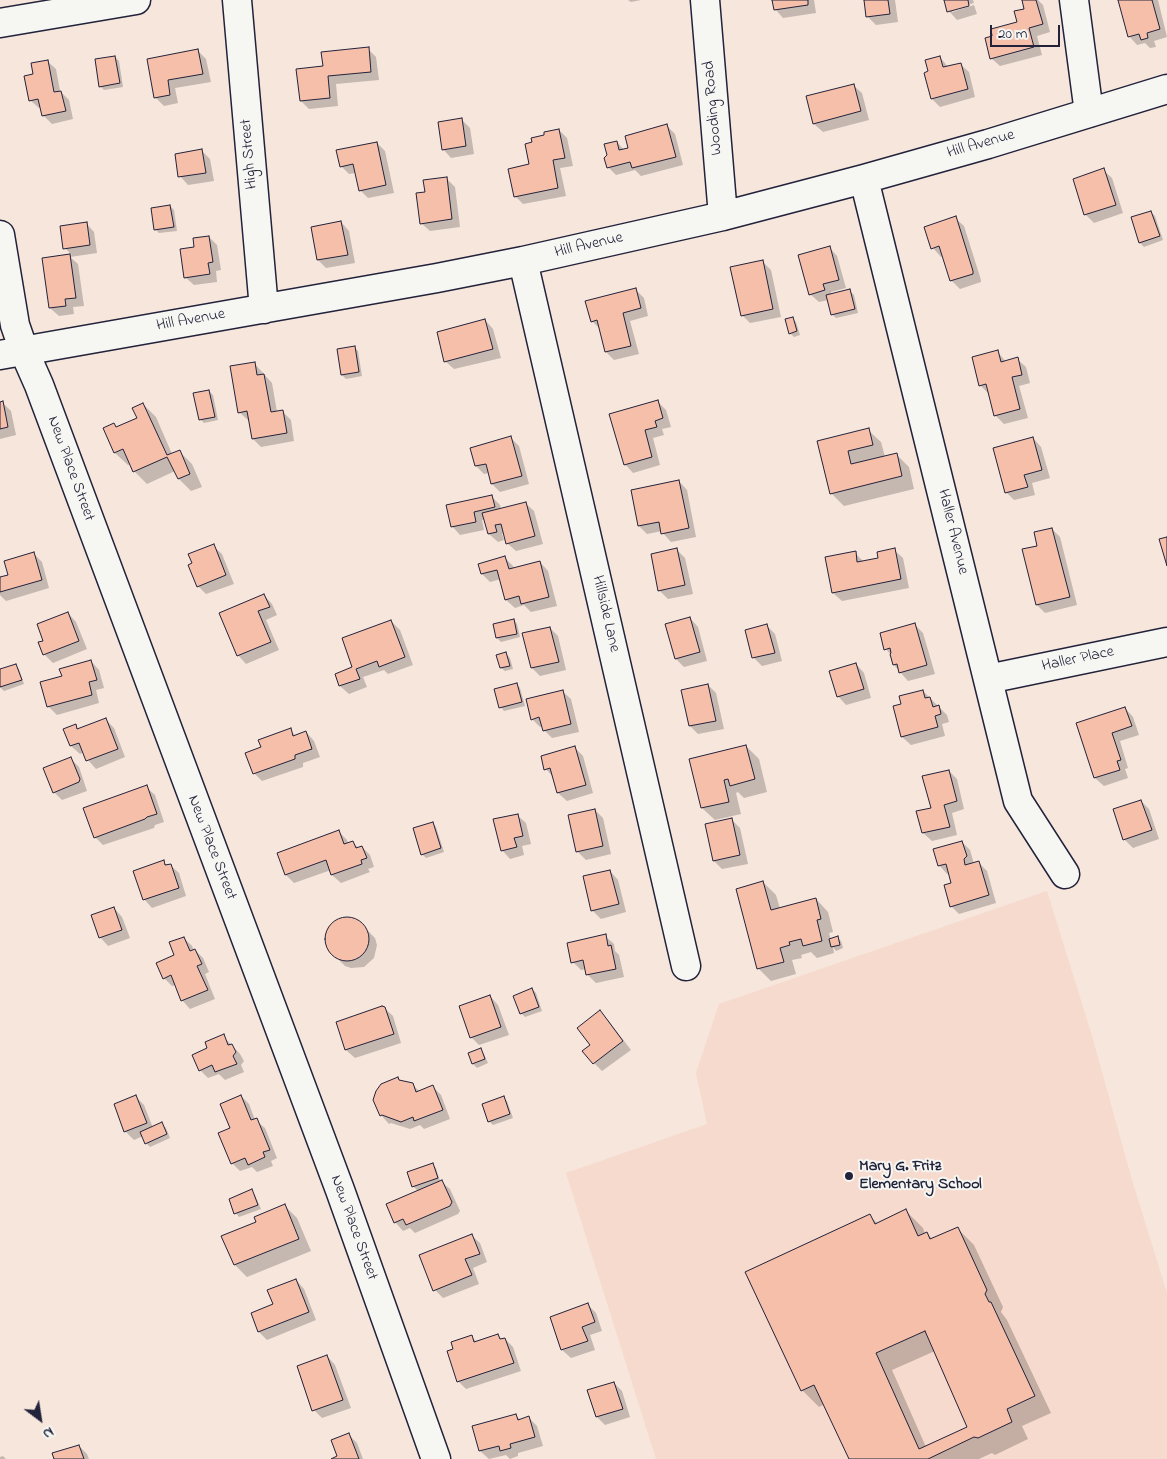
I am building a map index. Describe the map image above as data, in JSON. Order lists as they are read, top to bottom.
{
  "streets": {
    "street": [
      "Wooding Road",
      "Hill Avenue",
      "High Street",
      "New Place Street",
      "Haller Avenue",
      "Hillside Lane",
      "Haller Place"
    ]
  },
  "crossings": [
    ["Wooding Road", "Hill Avenue"],
    ["Hill Avenue", "High Street"],
    ["Hill Avenue", "New Place Street"],
    ["Hill Avenue", "Haller Avenue"],
    ["Hill Avenue", "Hillside Lane"],
    ["Haller Avenue", "Haller Place"]
  ],
  "places": ["Mary G. Fritz Elementary School"],
  "scale_bar": "20 m",
  "north": "bottom right"
}
